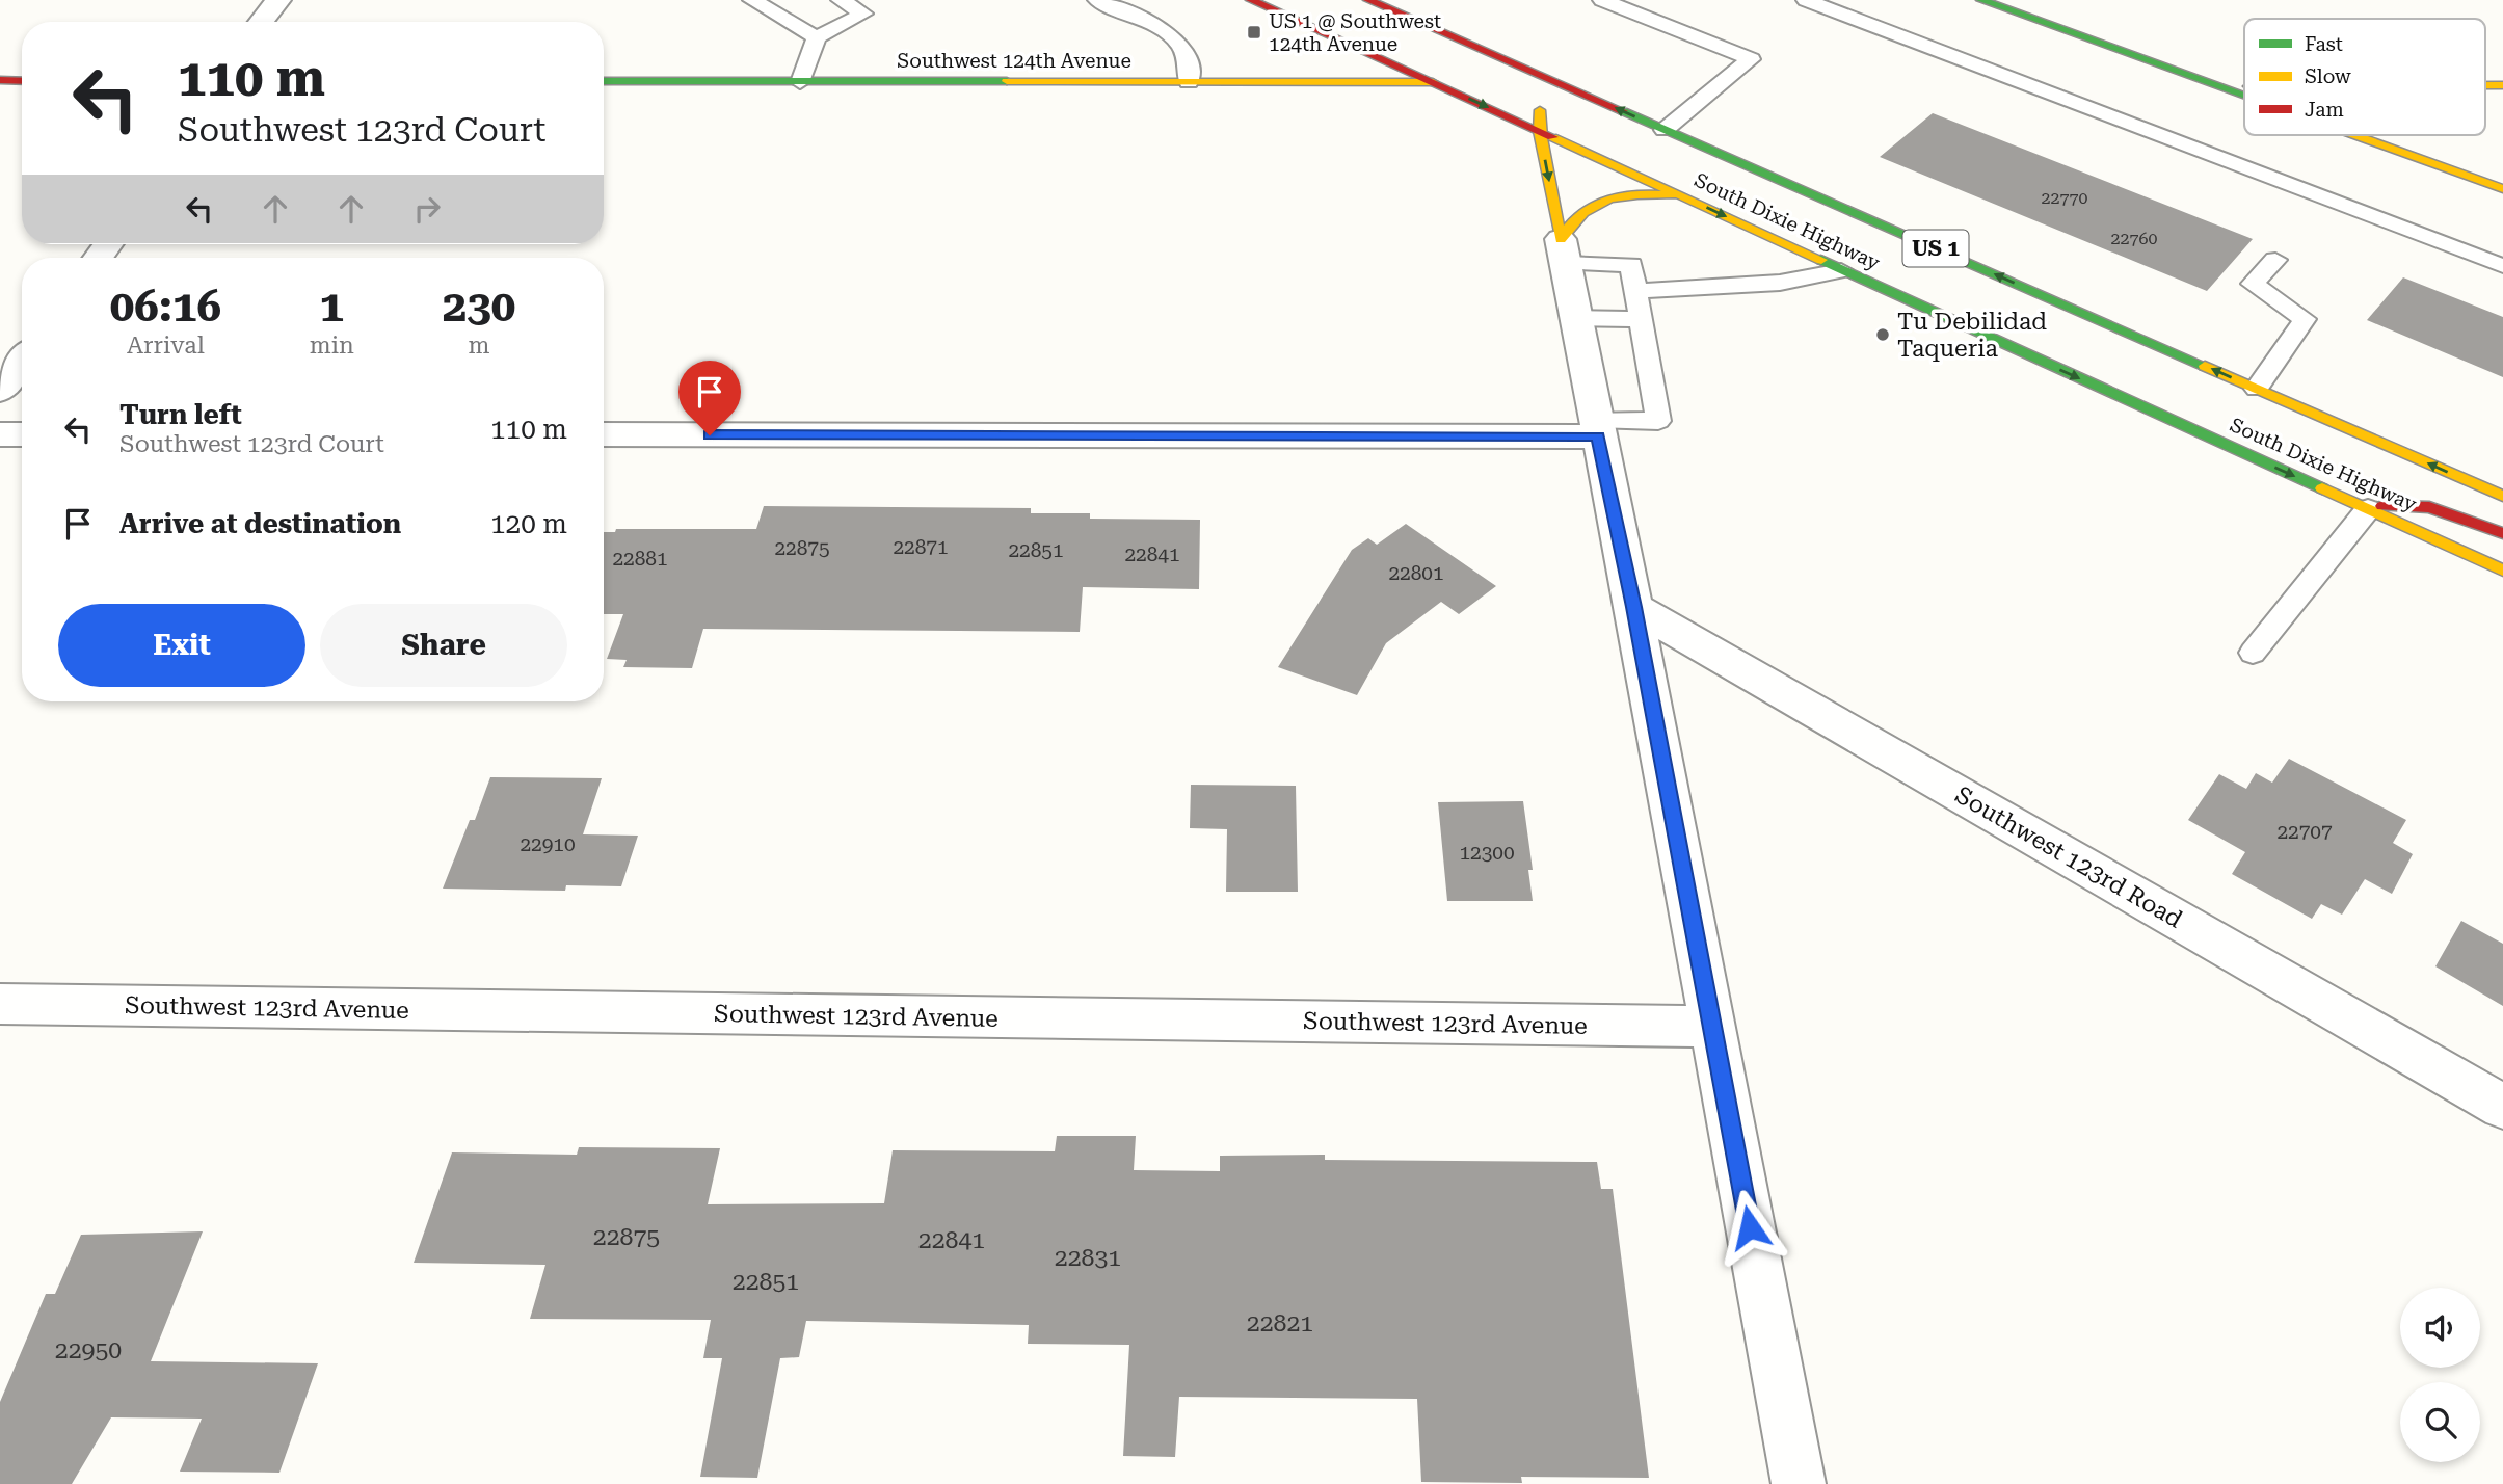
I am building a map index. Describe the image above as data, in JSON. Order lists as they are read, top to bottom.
{
  "streets": {
    "main road": ["Southwest 124th Avenue", "South Dixie Highway", "US 1"],
    "street": ["Southwest 123rd Road", "Southwest 123rd Avenue"]
  },
  "crossings": [
    ["Southwest 124th Avenue", "South Dixie Highway"]
  ],
  "places": {
    "transit": ["US 1 @ Southwest 124th Avenue"],
    "other": ["Tu Debilidad Taqueria"]
  },
  "house_numbers": [
    "22770",
    "22760",
    "22871",
    "22875",
    "22851",
    "22841",
    "22881",
    "22801",
    "22707",
    "22910",
    "12300",
    "22875",
    "22841",
    "22831",
    "22851",
    "22821",
    "22950"
  ],
  "legend": ["Fast", "Slow", "Jam"],
  "page": {
    "turn": ["110 m", "Southwest 123rd Court"],
    "eta": [
      "06:16",
      "Arrival",
      "1",
      "min",
      "230",
      "m"
    ],
    "list": [
      {
        "name": "Turn left",
        "note": "Southwest 123rd Court",
        "value": "110 m"
      },
      {
        "name": "Arrive at destination",
        "value": "120 m"
      }
    ],
    "buttons": ["Exit", "Share"]
  }
}
